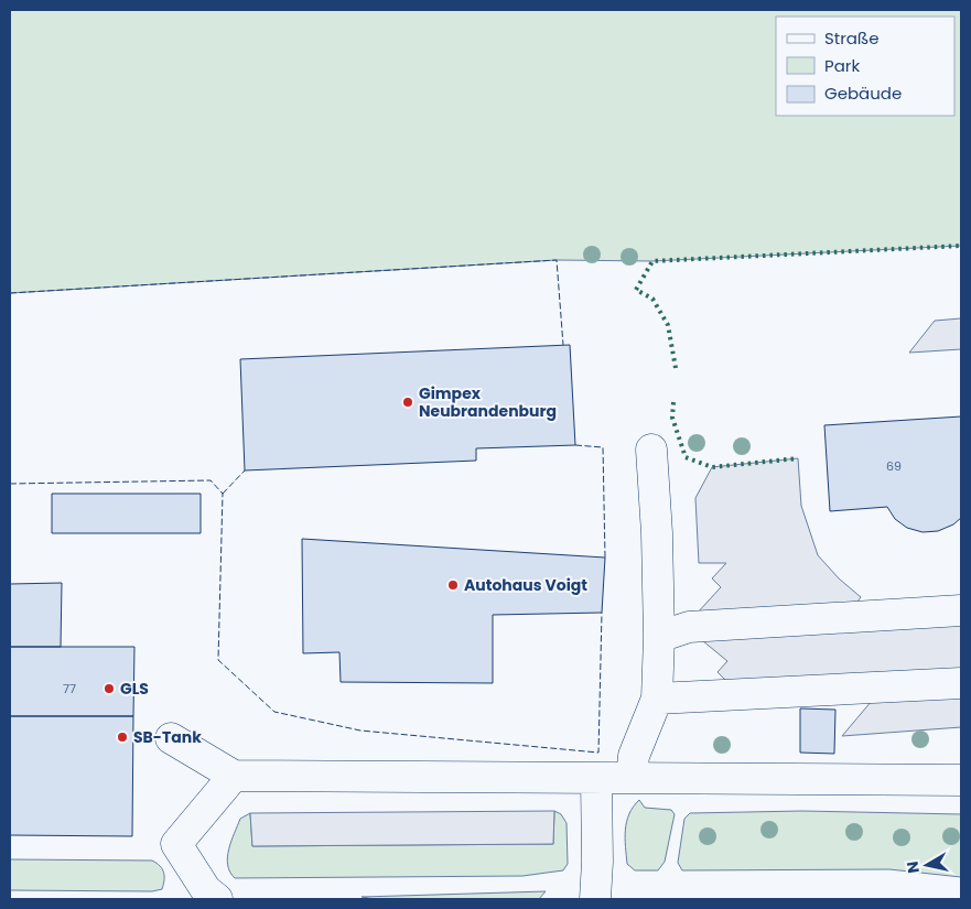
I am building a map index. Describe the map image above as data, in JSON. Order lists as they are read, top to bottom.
{
  "places": [
    "Gimpex Neubrandenburg",
    "Autohaus Voigt",
    "GLS",
    "SB-Tank"
  ],
  "house_numbers": ["69", "77"],
  "legend": ["Straße", "Park", "Gebäude"],
  "north": "left"
}
